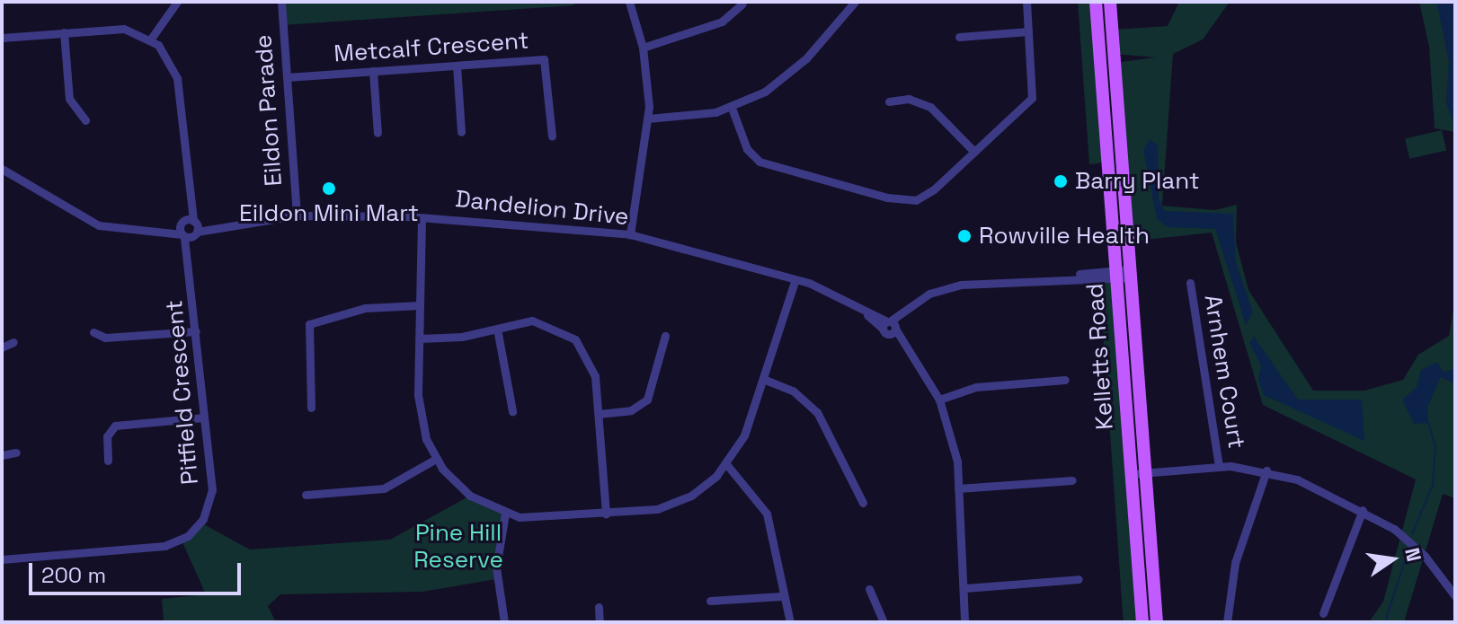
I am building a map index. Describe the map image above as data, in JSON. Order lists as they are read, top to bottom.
{
  "streets": {
    "main road": ["Kelletts Road"],
    "street": [
      "Metcalf Crescent",
      "Eildon Parade",
      "Dandelion Drive",
      "Arnhem Court",
      "Pitfield Crescent"
    ]
  },
  "crossings": [
    ["Metcalf Crescent", "Eildon Parade"],
    ["Eildon Parade", "Dandelion Drive"],
    ["Dandelion Drive", "Pitfield Crescent"]
  ],
  "parks": ["Pine Hill Reserve"],
  "places": ["Barry Plant", "Eildon Mini Mart", "Rowville Health"],
  "scale_bar": "200 m",
  "north": "right"
}
